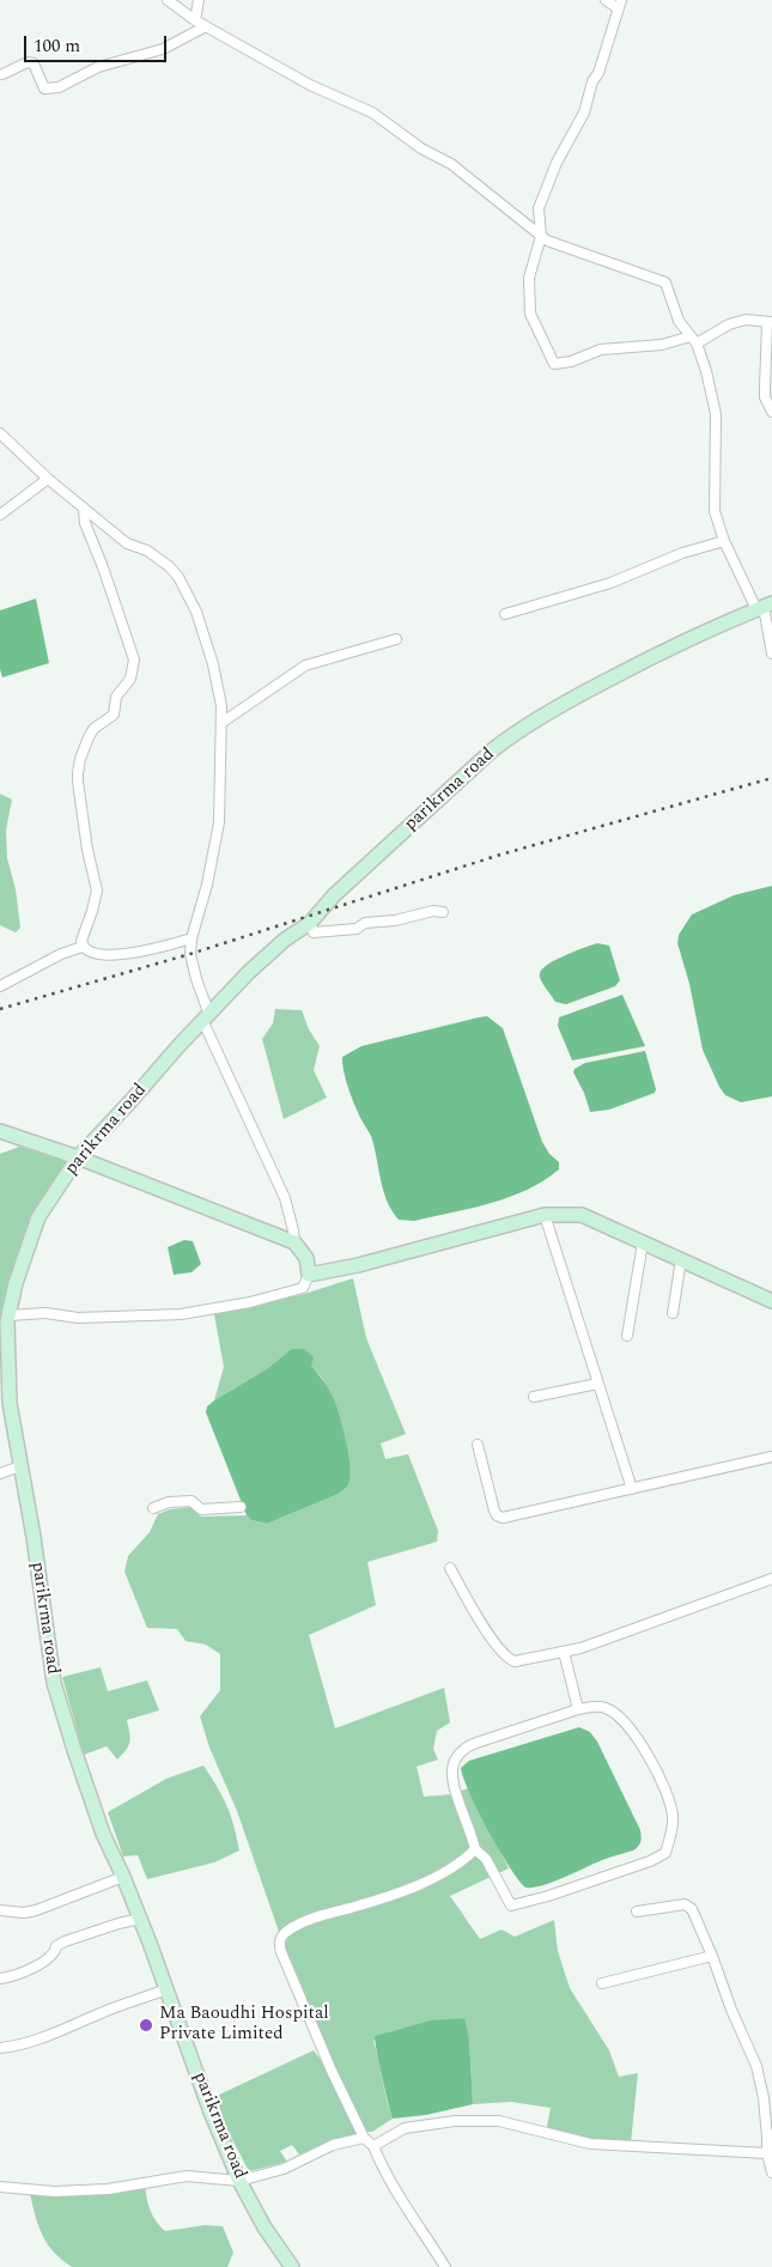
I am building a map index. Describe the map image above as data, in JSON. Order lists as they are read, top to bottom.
{
  "streets": {
    "street": ["parikrma road"]
  },
  "places": ["Ma Baoudhi Hospital Private Limited"],
  "scale_bar": "100 m"
}
